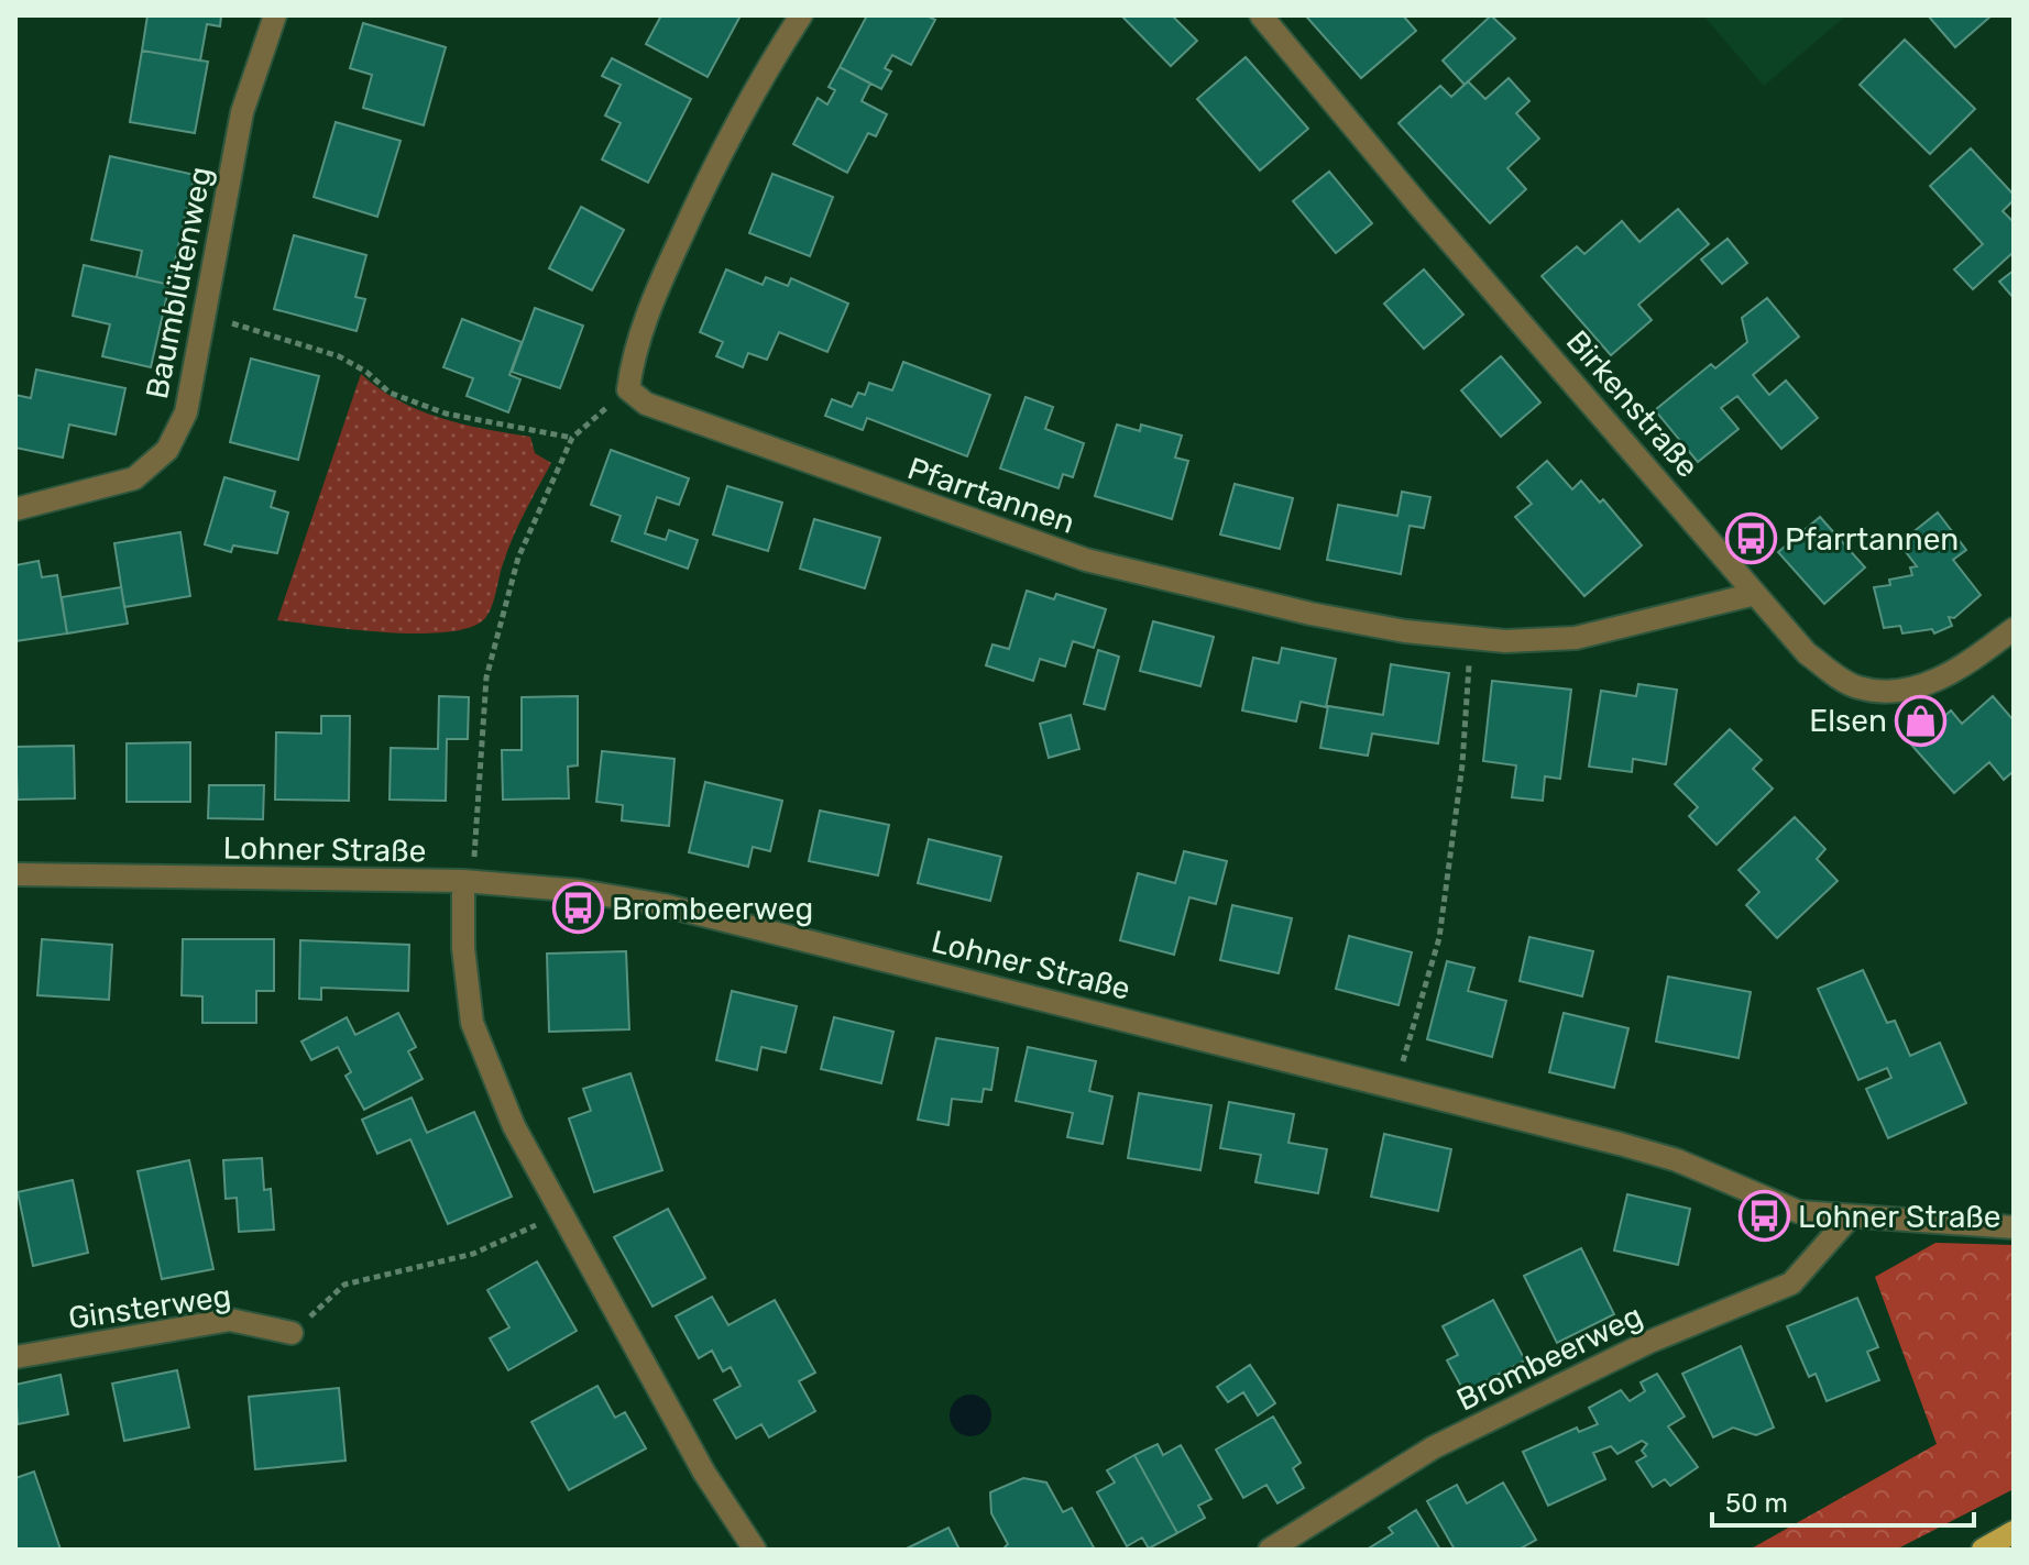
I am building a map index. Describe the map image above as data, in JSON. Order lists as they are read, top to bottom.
{
  "streets": {
    "street": [
      "Baumblütenweg",
      "Birkenstraße",
      "Pfarrtannen",
      "Lohner Straße",
      "Ginsterweg",
      "Brombeerweg"
    ]
  },
  "crossings": [
    ["Birkenstraße", "Pfarrtannen"],
    ["Lohner Straße", "Brombeerweg"]
  ],
  "places": {
    "bus stop": ["Pfarrtannen", "Brombeerweg", "Lohner Straße"],
    "shop": ["Elsen"]
  },
  "scale_bar": "50 m"
}
